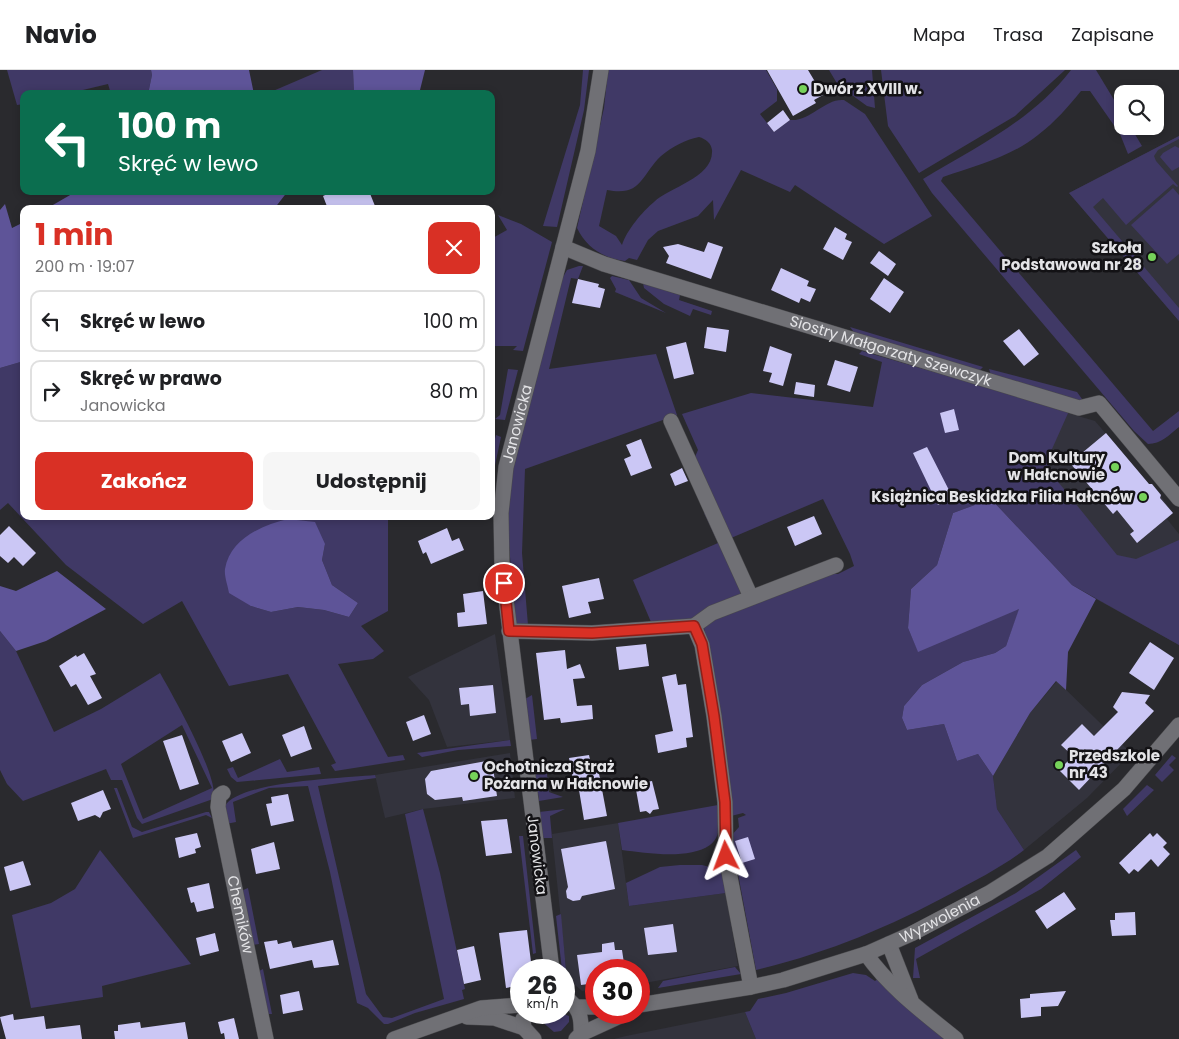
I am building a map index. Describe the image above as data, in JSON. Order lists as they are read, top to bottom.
{
  "streets": {
    "street": [
      "Siostry Małgorzaty Szewczyk",
      "Janowicka",
      "Chemików",
      "Wyzwolenia"
    ]
  },
  "crossings": [
    ["Siostry Małgorzaty Szewczyk", "Janowicka"]
  ],
  "places": [
    "Dwór z XVIII w.",
    "Szkoła Podstawowa nr 28",
    "Dom Kultury w Hałcnowie",
    "Książnica Beskidzka Filia Hałcnów",
    "Przedszkole nr 43",
    "Ochotnicza Straż Pożarna w Hałcnowie"
  ],
  "page": {
    "header": "Navio",
    "nav": ["Mapa", "Trasa", "Zapisane"],
    "turn": ["100 m", "Skręć w lewo"],
    "heading": ["1 min", "200 m · 19:07"],
    "list": [
      {
        "name": "Skręć w lewo",
        "value": "100 m"
      },
      {
        "name": "Skręć w prawo",
        "note": "Janowicka",
        "value": "80 m"
      }
    ],
    "buttons": ["Zakończ", "Udostępnij"],
    "speed": "26 km/h",
    "limit": "30"
  }
}
